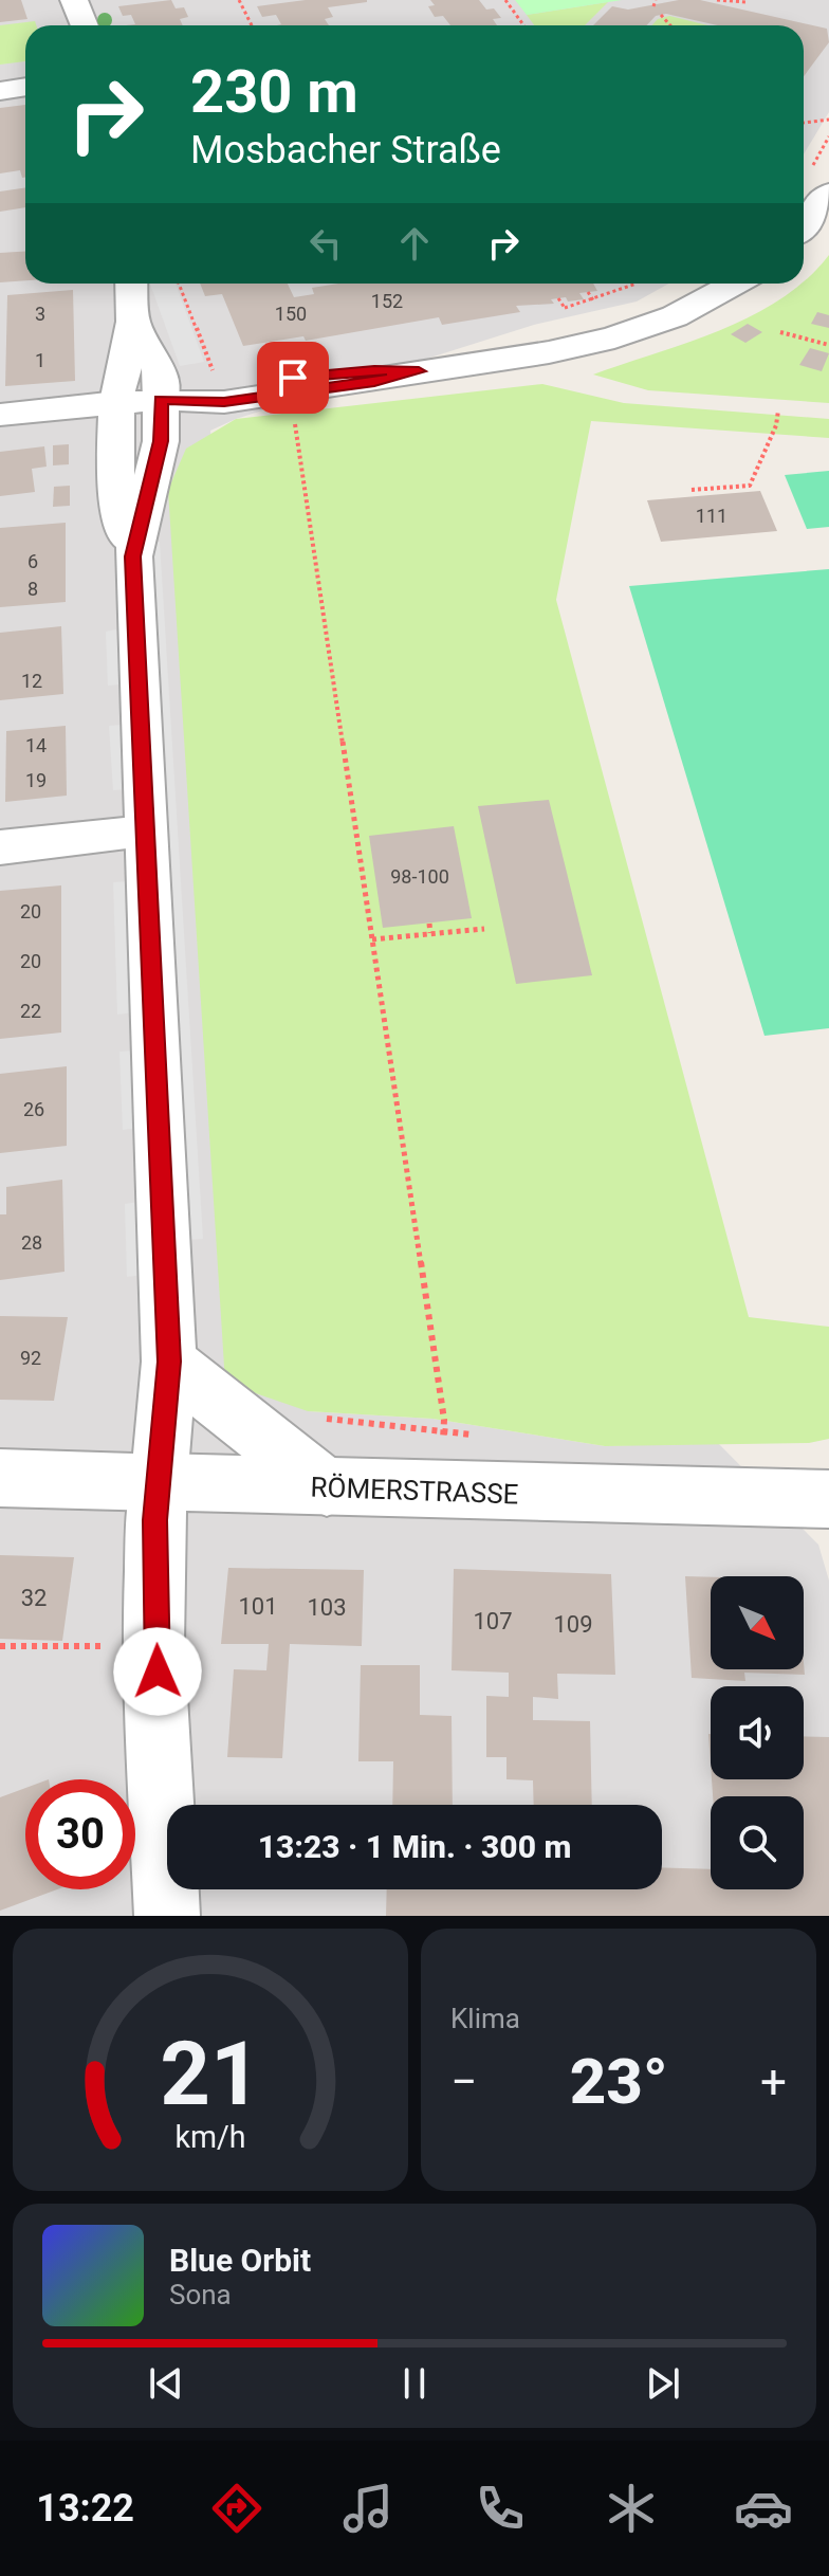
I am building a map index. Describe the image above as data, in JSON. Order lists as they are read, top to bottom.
{
  "streets": {
    "street": ["RÖMERSTRASSE"]
  },
  "house_numbers": [
    "152",
    "3",
    "150",
    "1",
    "111",
    "6",
    "8",
    "12",
    "14",
    "19",
    "98-100",
    "20",
    "20",
    "22",
    "26",
    "28",
    "92",
    "32",
    "101",
    "103",
    "107",
    "109"
  ],
  "north": "bottom right",
  "page": {
    "turn": ["230 m", "Mosbacher Straße"],
    "limit": "30",
    "trip": "13:23 · 1 Min. · 300 m",
    "tile": "Klima",
    "heat": ["−", "23°", "+"],
    "song": ["Blue Orbit", "Sona"],
    "tabs": "13:22",
    "gauge": ["21", "km/h"]
  }
}
